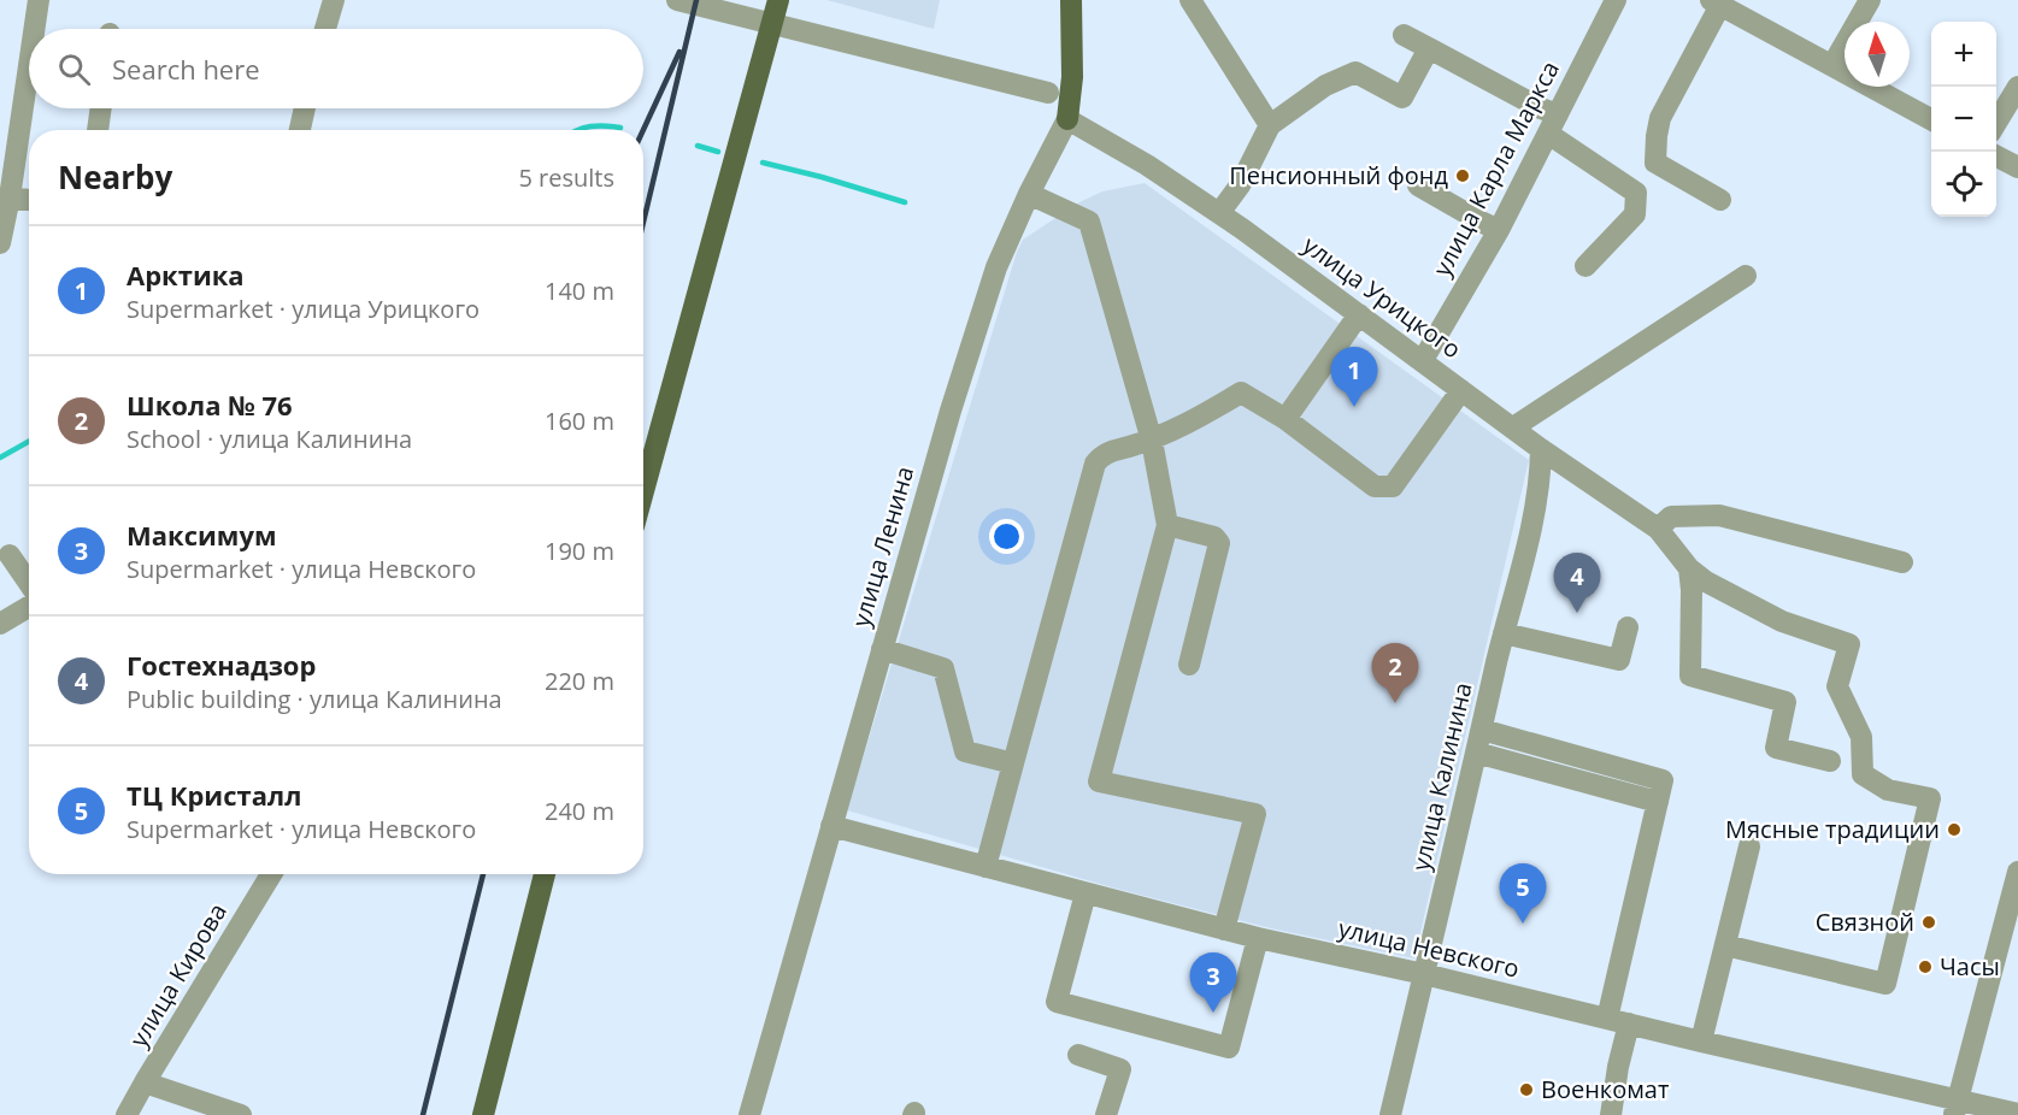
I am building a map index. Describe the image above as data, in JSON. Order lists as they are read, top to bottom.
{
  "streets": {
    "main road": ["улица Ленина"],
    "street": [
      "улица Карла Маркса",
      "улица Урицкого",
      "улица Калинина",
      "улица Невского",
      "улица Кирова"
    ]
  },
  "crossings": [
    ["улица Карла Маркса", "улица Урицкого"],
    ["улица Урицкого", "улица Ленина"],
    ["улица Урицкого", "улица Калинина"],
    ["улица Ленина", "улица Невского"],
    ["улица Калинина", "улица Невского"]
  ],
  "places": [
    "Пенсионный фонд",
    "Мясные традиции",
    "Связной",
    "Часы",
    "Военкомат"
  ],
  "north": "top",
  "page": {
    "map_buttons": ["+", "−"],
    "search": "Search here",
    "heading": ["Nearby", "5 results"],
    "list": [
      {
        "mark": "1",
        "name": "Арктика",
        "note": "Supermarket · улица Урицкого",
        "value": "140 m"
      },
      {
        "mark": "2",
        "name": "Школа № 76",
        "note": "School · улица Калинина",
        "value": "160 m"
      },
      {
        "mark": "3",
        "name": "Максимум",
        "note": "Supermarket · улица Невского",
        "value": "190 m"
      },
      {
        "mark": "4",
        "name": "Гостехнадзор",
        "note": "Public building · улица Калинина",
        "value": "220 m"
      },
      {
        "mark": "5",
        "name": "ТЦ Кристалл",
        "note": "Supermarket · улица Невского",
        "value": "240 m"
      }
    ],
    "pins": [
      "1",
      "4",
      "2",
      "5",
      "3"
    ]
  }
}
